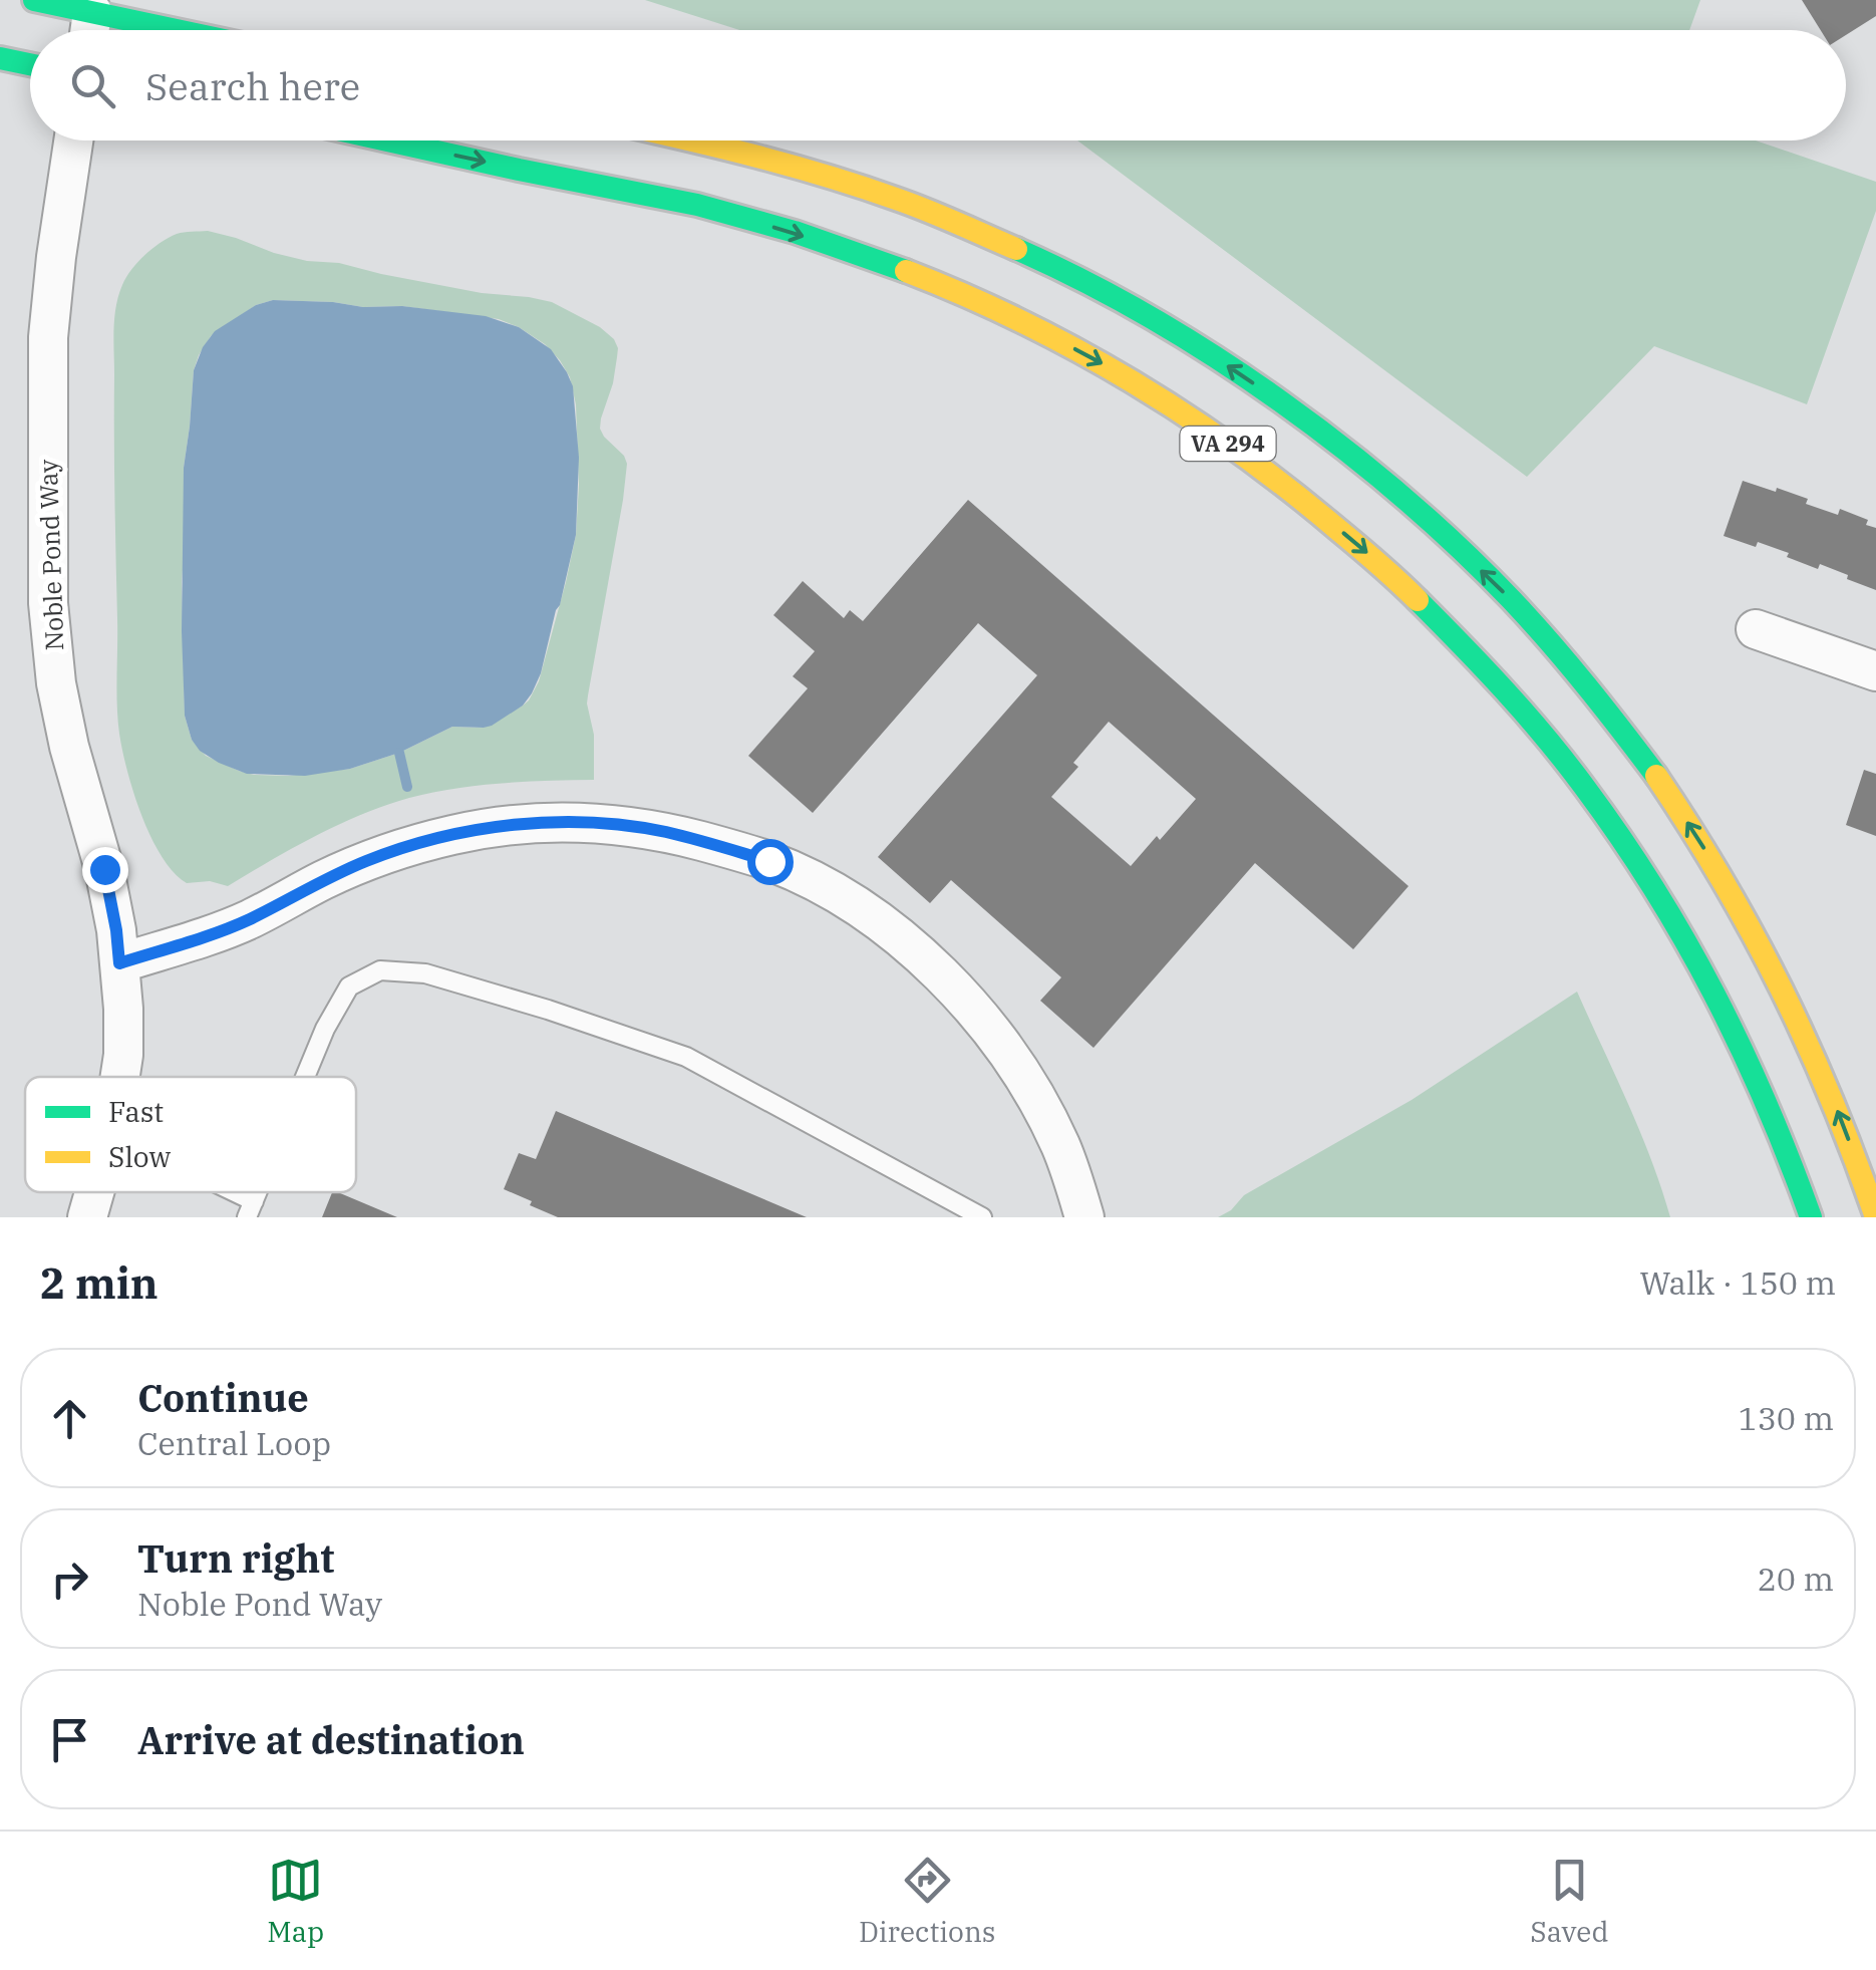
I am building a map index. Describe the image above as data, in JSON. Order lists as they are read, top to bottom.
{
  "streets": {
    "highway": ["VA 294"],
    "street": ["Noble Pond Way"]
  },
  "legend": ["Fast", "Slow"],
  "page": {
    "search": "Search here",
    "heading": ["2 min", "Walk · 150 m"],
    "list": [
      ["Continue", "Central Loop", "130 m"],
      ["Turn right", "Noble Pond Way", "20 m"],
      "Arrive at destination"
    ],
    "nav": ["Map", "Directions", "Saved"]
  }
}
